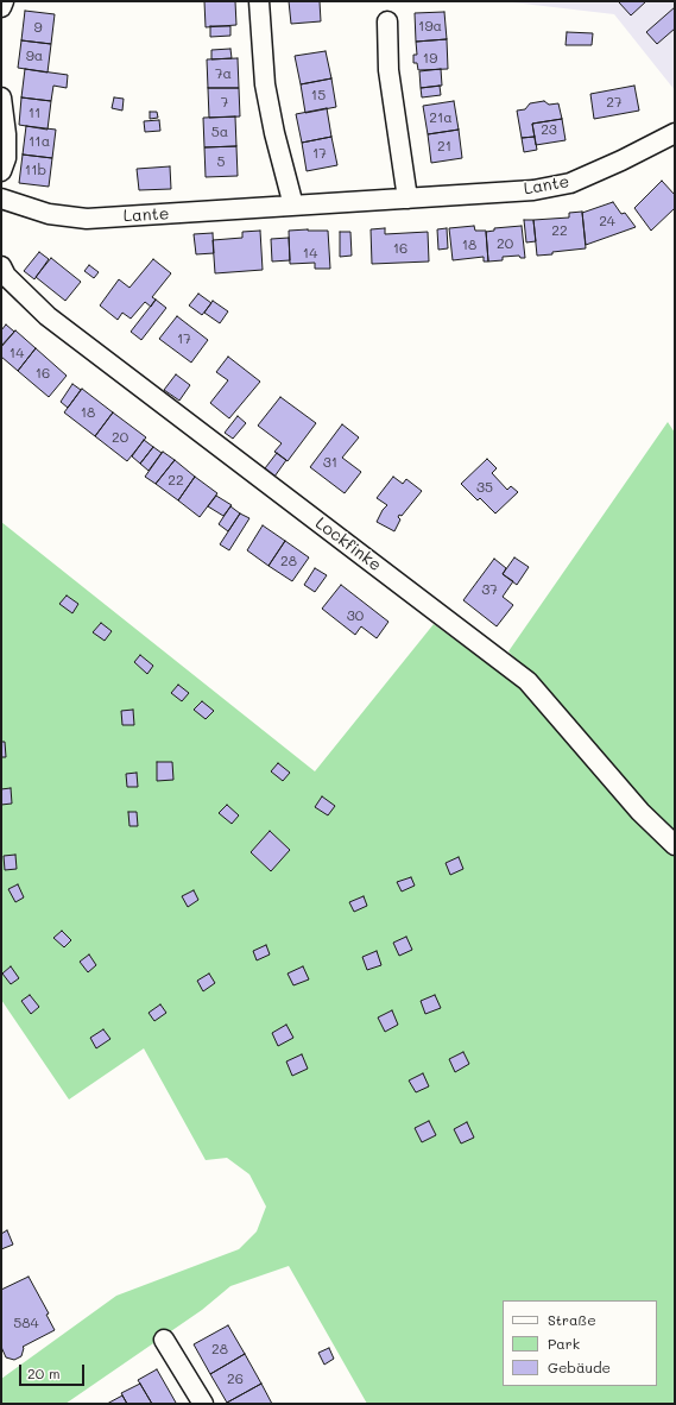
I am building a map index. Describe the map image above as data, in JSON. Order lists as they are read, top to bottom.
{
  "streets": {
    "street": ["Lante", "Lockfinke"]
  },
  "house_numbers": [
    "19a",
    "9",
    "9a",
    "19",
    "7a",
    "15",
    "7",
    "27",
    "11",
    "21a",
    "23",
    "5a",
    "11a",
    "21",
    "17",
    "5",
    "11b",
    "24",
    "22",
    "20",
    "18",
    "16",
    "14",
    "17",
    "14",
    "16",
    "18",
    "20",
    "31",
    "22",
    "35",
    "28",
    "37",
    "30",
    "584",
    "28",
    "26"
  ],
  "legend": ["Straße", "Park", "Gebäude"],
  "scale_bar": "20 m"
}
